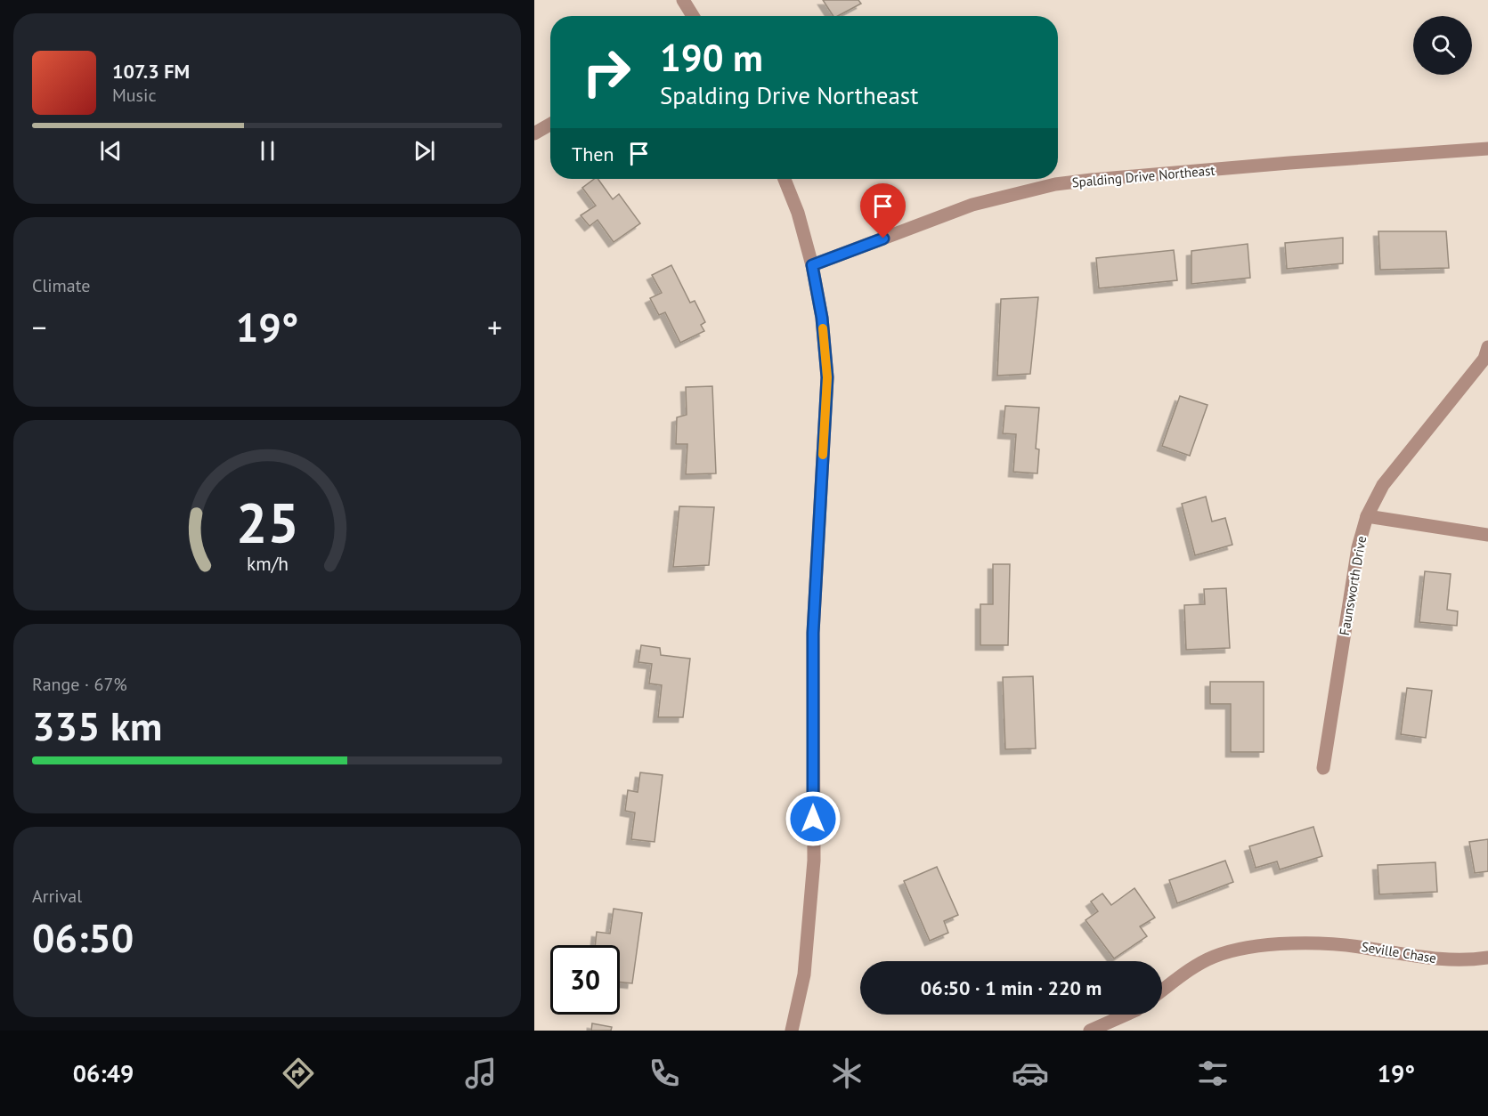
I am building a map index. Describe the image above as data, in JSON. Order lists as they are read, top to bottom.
{
  "streets": {
    "street": ["Spalding Drive Northeast", "Faunsworth Drive", "Seville Chase"]
  },
  "page": {
    "turn": ["190 m", "Spalding Drive Northeast"],
    "song": ["107.3 FM", "Music"],
    "then": "Then",
    "tile": [
      "Climate",
      ["Range · 67%", "335 km"],
      ["Arrival", "06:50"]
    ],
    "heat": ["−", "19°", "+"],
    "limit": "30",
    "trip": "06:50 · 1 min · 220 m",
    "tabs": ["06:49", "19°"],
    "gauge": ["25", "km/h"]
  }
}
